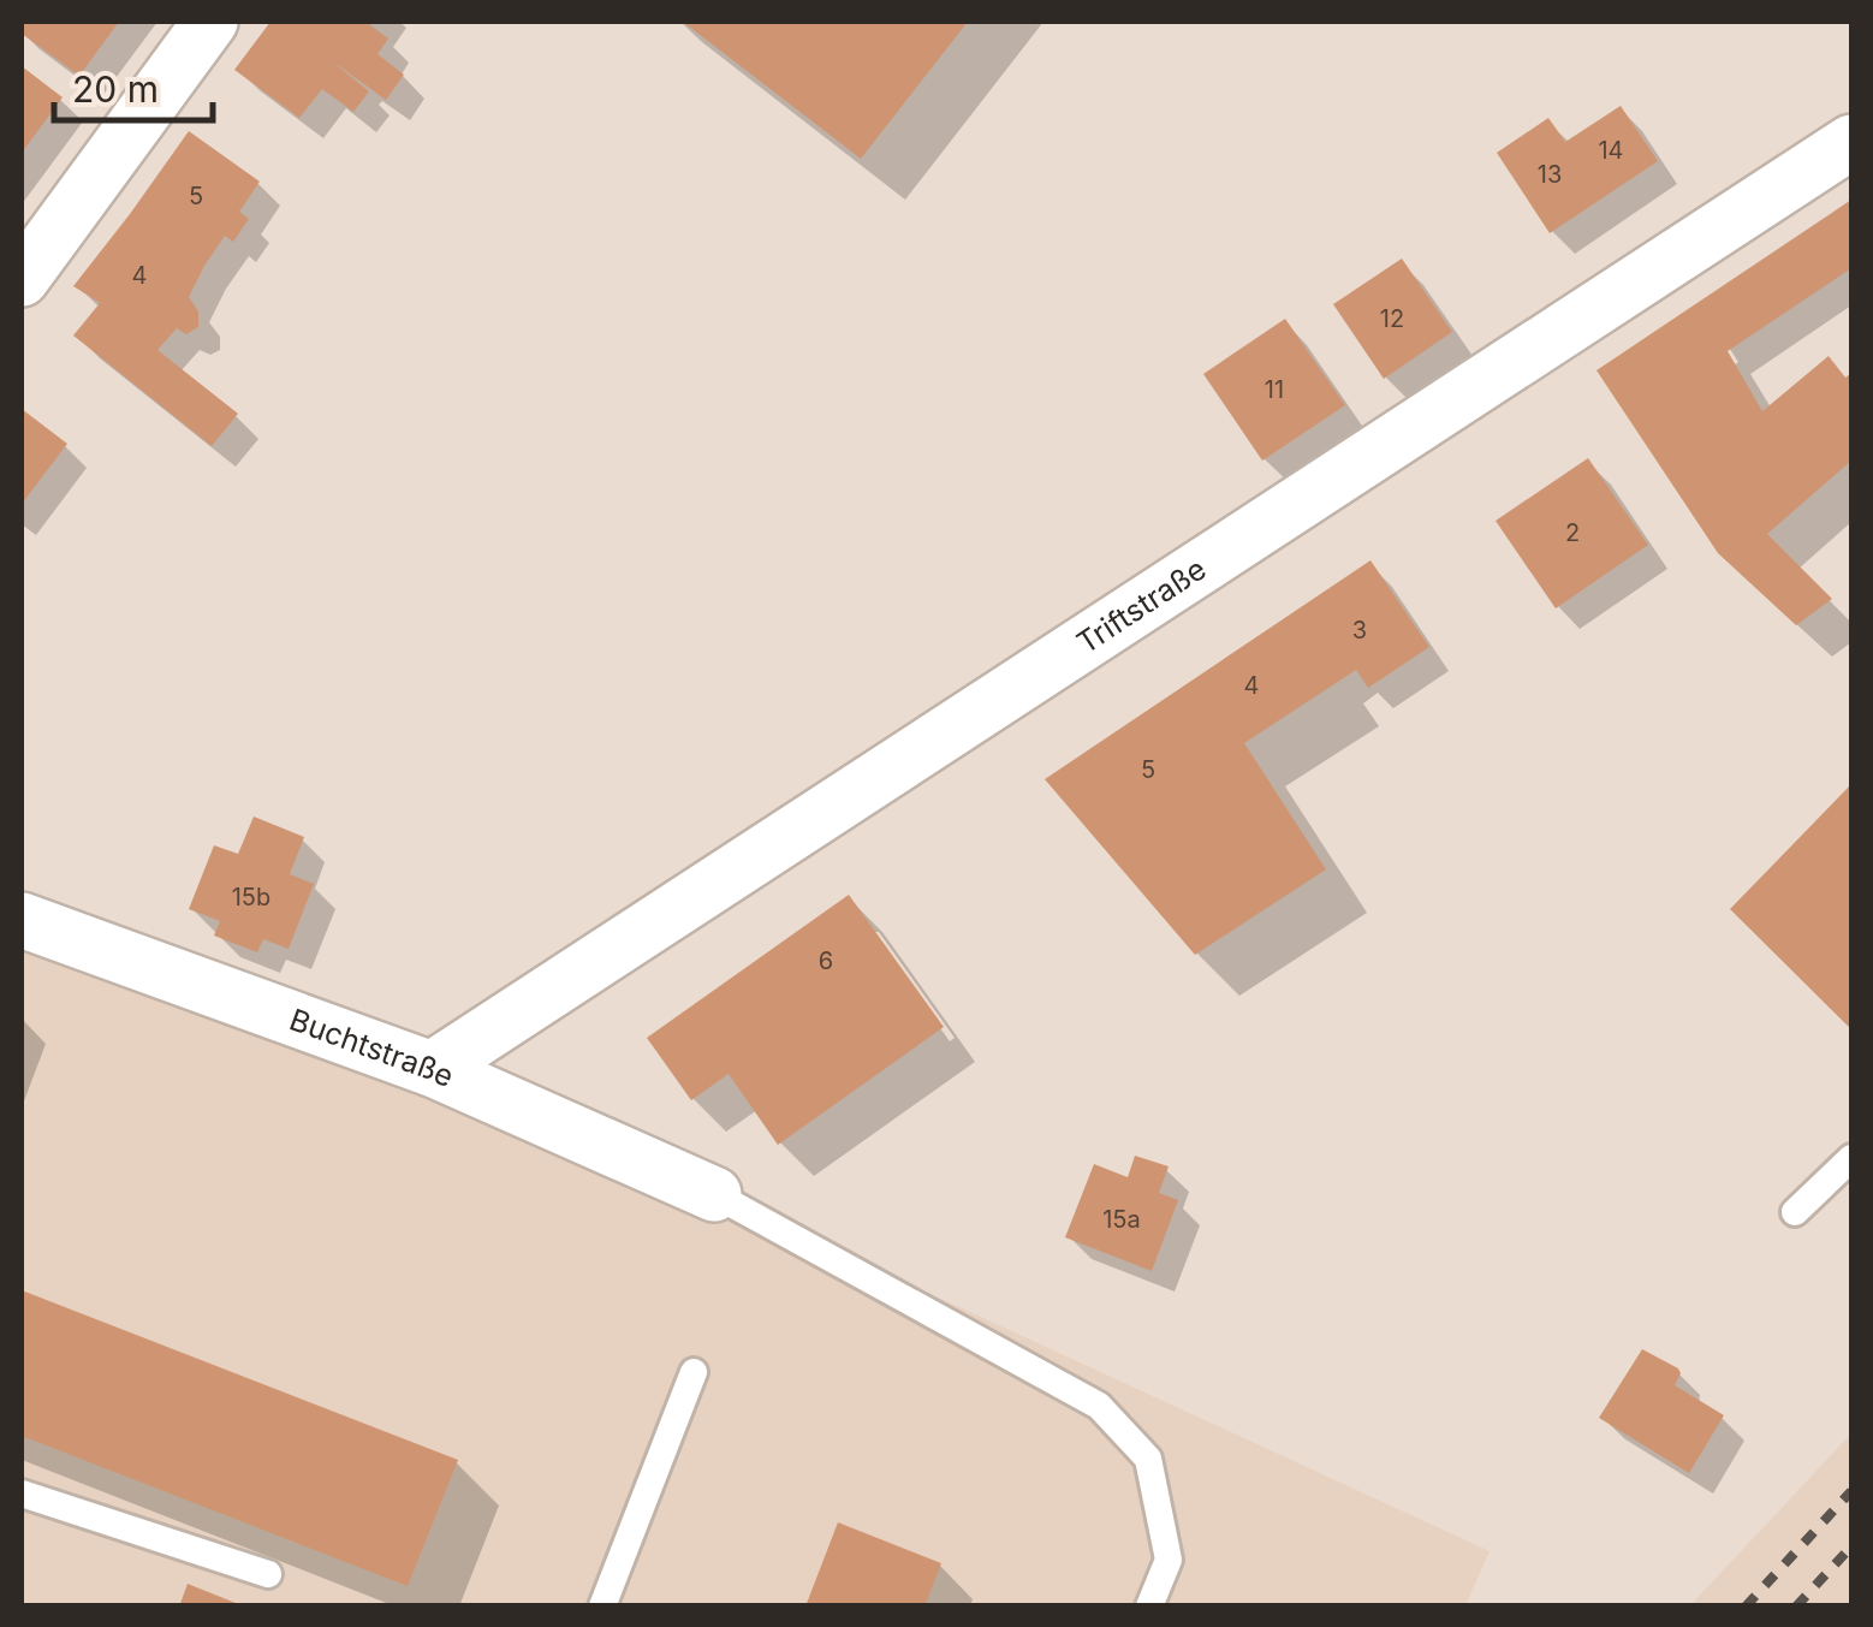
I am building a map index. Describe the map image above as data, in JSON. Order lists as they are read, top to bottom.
{
  "streets": {
    "street": ["Triftstraße", "Buchtstraße"]
  },
  "crossings": [
    ["Triftstraße", "Buchtstraße"]
  ],
  "house_numbers": [
    "14",
    "13",
    "5",
    "4",
    "12",
    "11",
    "2",
    "3",
    "4",
    "5",
    "15b",
    "6",
    "15a"
  ],
  "scale_bar": "20 m"
}
